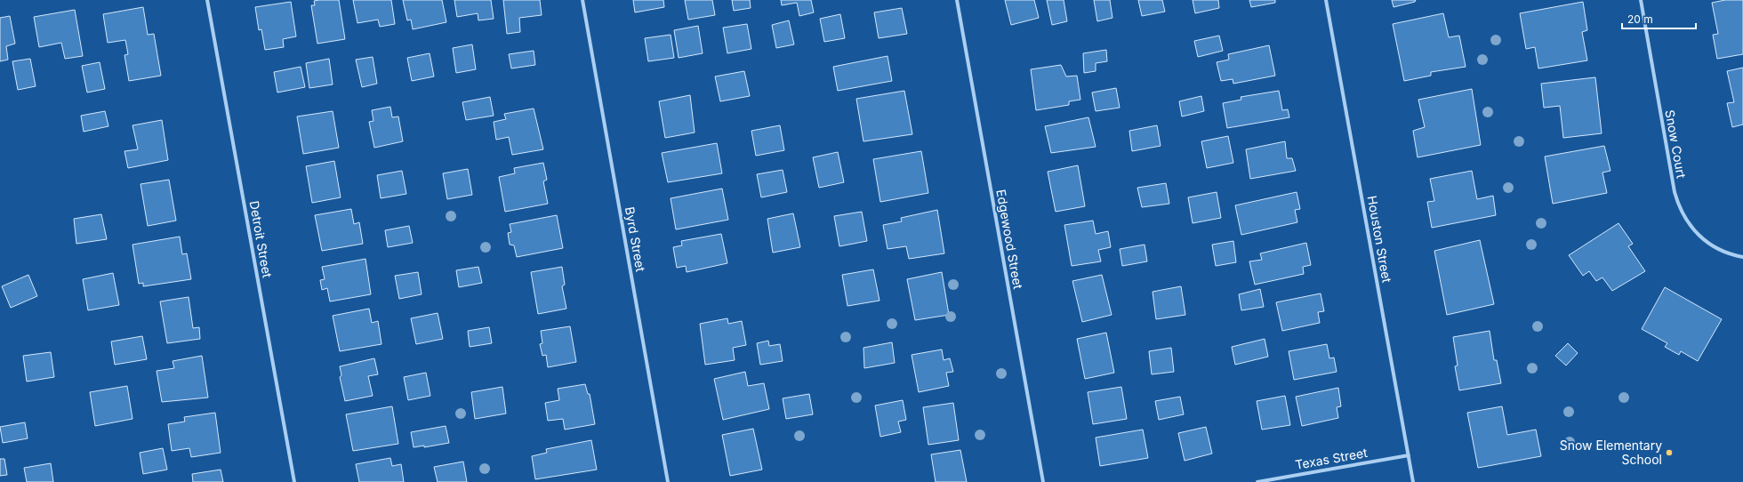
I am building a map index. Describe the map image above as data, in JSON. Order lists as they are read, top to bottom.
{
  "streets": {
    "street": [
      "Snow Court",
      "Detroit Street",
      "Byrd Street",
      "Edgewood Street",
      "Houston Street",
      "Texas Street"
    ]
  },
  "crossings": [
    ["Houston Street", "Texas Street"]
  ],
  "places": ["Snow Elementary School"],
  "scale_bar": "20 m"
}
